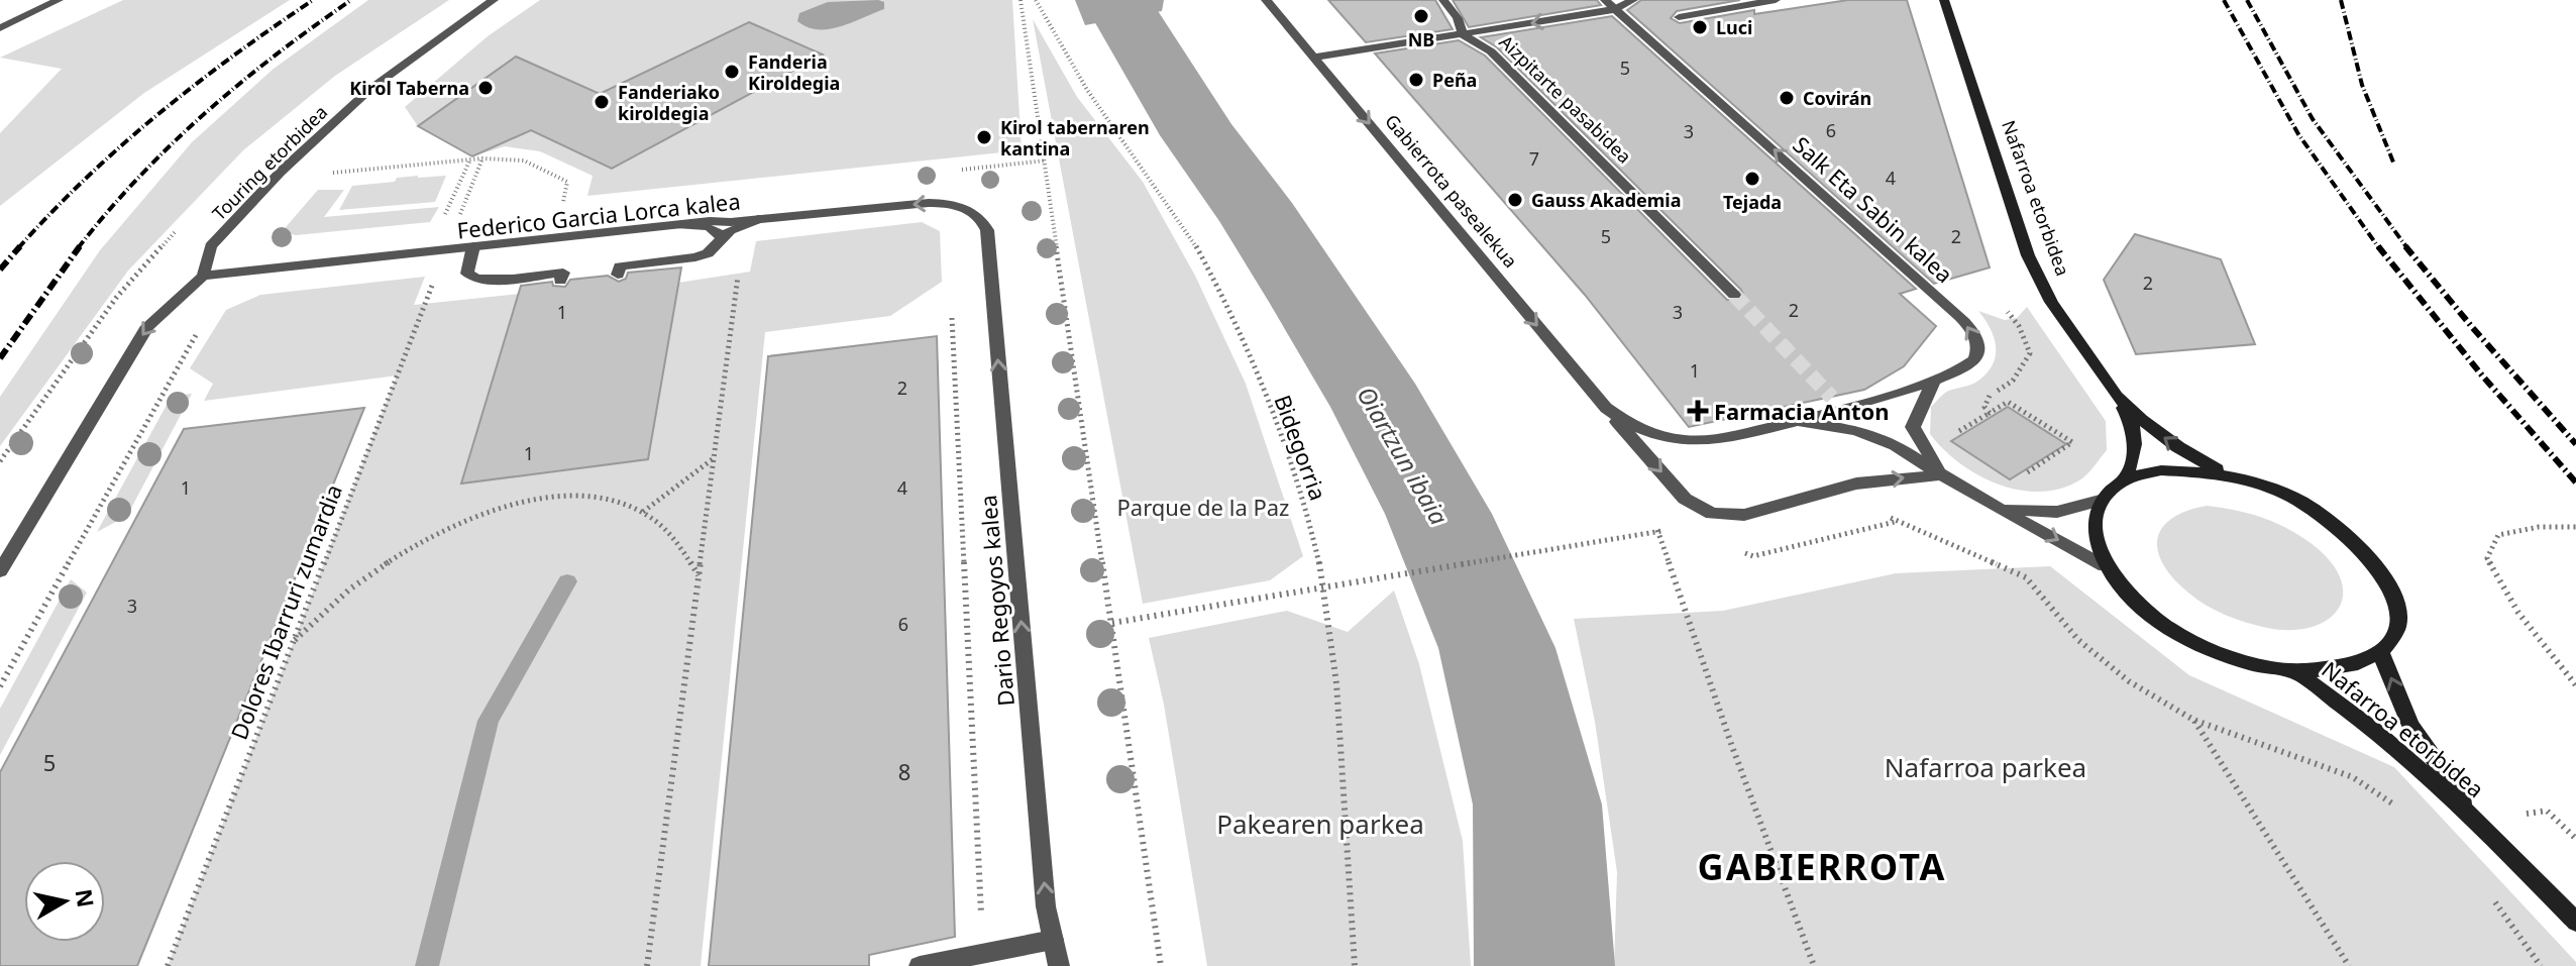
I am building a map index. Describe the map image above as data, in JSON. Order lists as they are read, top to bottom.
{
  "streets": {
    "main road": ["Nafarroa etorbidea"],
    "street": [
      "Aizpitarte pasabidea",
      "Touring etorbidea",
      "Gabierrota pasealekua",
      "Salk Eta Sabin kalea",
      "Federico Garcia Lorca kalea",
      "Dario Regoyos kalea"
    ],
    "path": ["Bidegorria", "Dolores Ibarruri zumardia"]
  },
  "crossings": [
    ["Touring etorbidea", "Federico Garcia Lorca kalea"],
    ["Gabierrota pasealekua", "Nafarroa etorbidea"],
    ["Federico Garcia Lorca kalea", "Dario Regoyos kalea"]
  ],
  "one_way": ["Gabierrota pasealekua", "Salk Eta Sabin kalea", "Dario Regoyos kalea"],
  "districts": ["GABIERROTA"],
  "water": ["Oiartzun ibaia"],
  "parks": ["Parque de la Paz", "Nafarroa parkea", "Pakearen parkea"],
  "places": {
    "other": [
      "NB",
      "Luci",
      "Fanderia Kiroldegia",
      "Peña",
      "Kirol Taberna",
      "Covirán",
      "Fanderiako kiroldegia",
      "Kirol tabernaren kantina",
      "Tejada",
      "Gauss Akademia"
    ],
    "health": ["Farmacia Anton"]
  },
  "house_numbers": [
    "5",
    "6",
    "3",
    "7",
    "4",
    "5",
    "2",
    "2",
    "2",
    "1",
    "3",
    "1",
    "2",
    "1",
    "1",
    "4",
    "3",
    "6",
    "5",
    "8"
  ],
  "north": "right"
}
